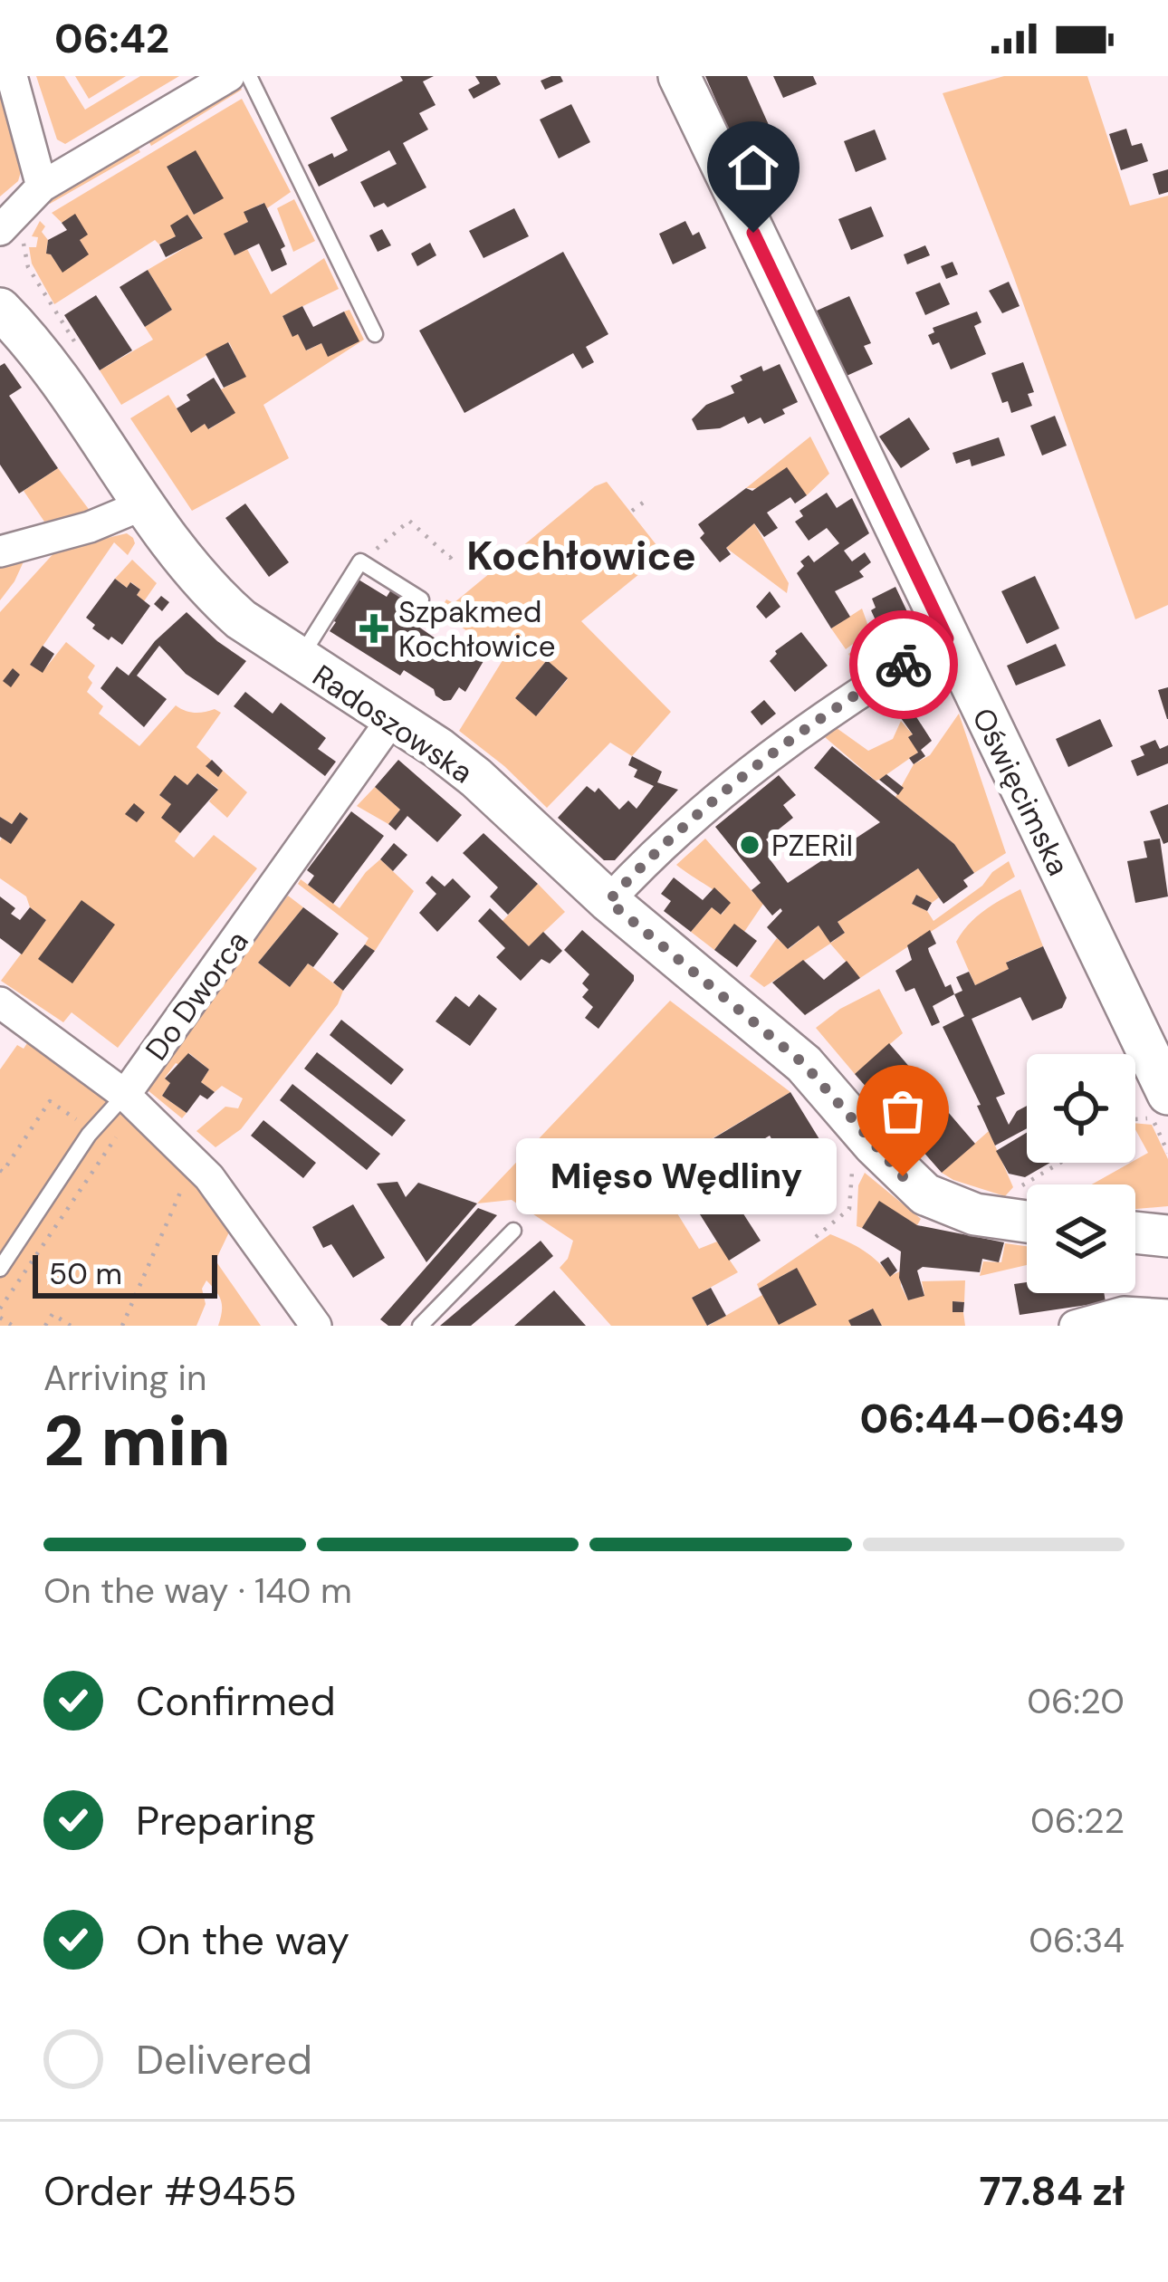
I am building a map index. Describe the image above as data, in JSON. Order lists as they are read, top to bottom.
{
  "streets": {
    "street": ["Radoszowska", "Oświęcimska", "Do Dworca"]
  },
  "crossings": [
    ["Radoszowska", "Do Dworca"]
  ],
  "districts": ["Kochłowice"],
  "places": {
    "health": ["Szpakmed Kochłowice"],
    "other": ["PZERiI", "Mięso Wędliny"]
  },
  "scale_bar": "50 m",
  "page": {
    "status": "06:42",
    "bubble": "Mięso Wędliny",
    "scale": "50 m",
    "heading": ["2 min", "Arriving in", "06:44–06:49"],
    "panel": ["Order #9455", "77.84 zł"],
    "bar": "On the way · 140 m",
    "list": [
      ["Confirmed", "06:20"],
      ["Preparing", "06:22"],
      ["On the way", "06:34"],
      "Delivered"
    ]
  }
}
